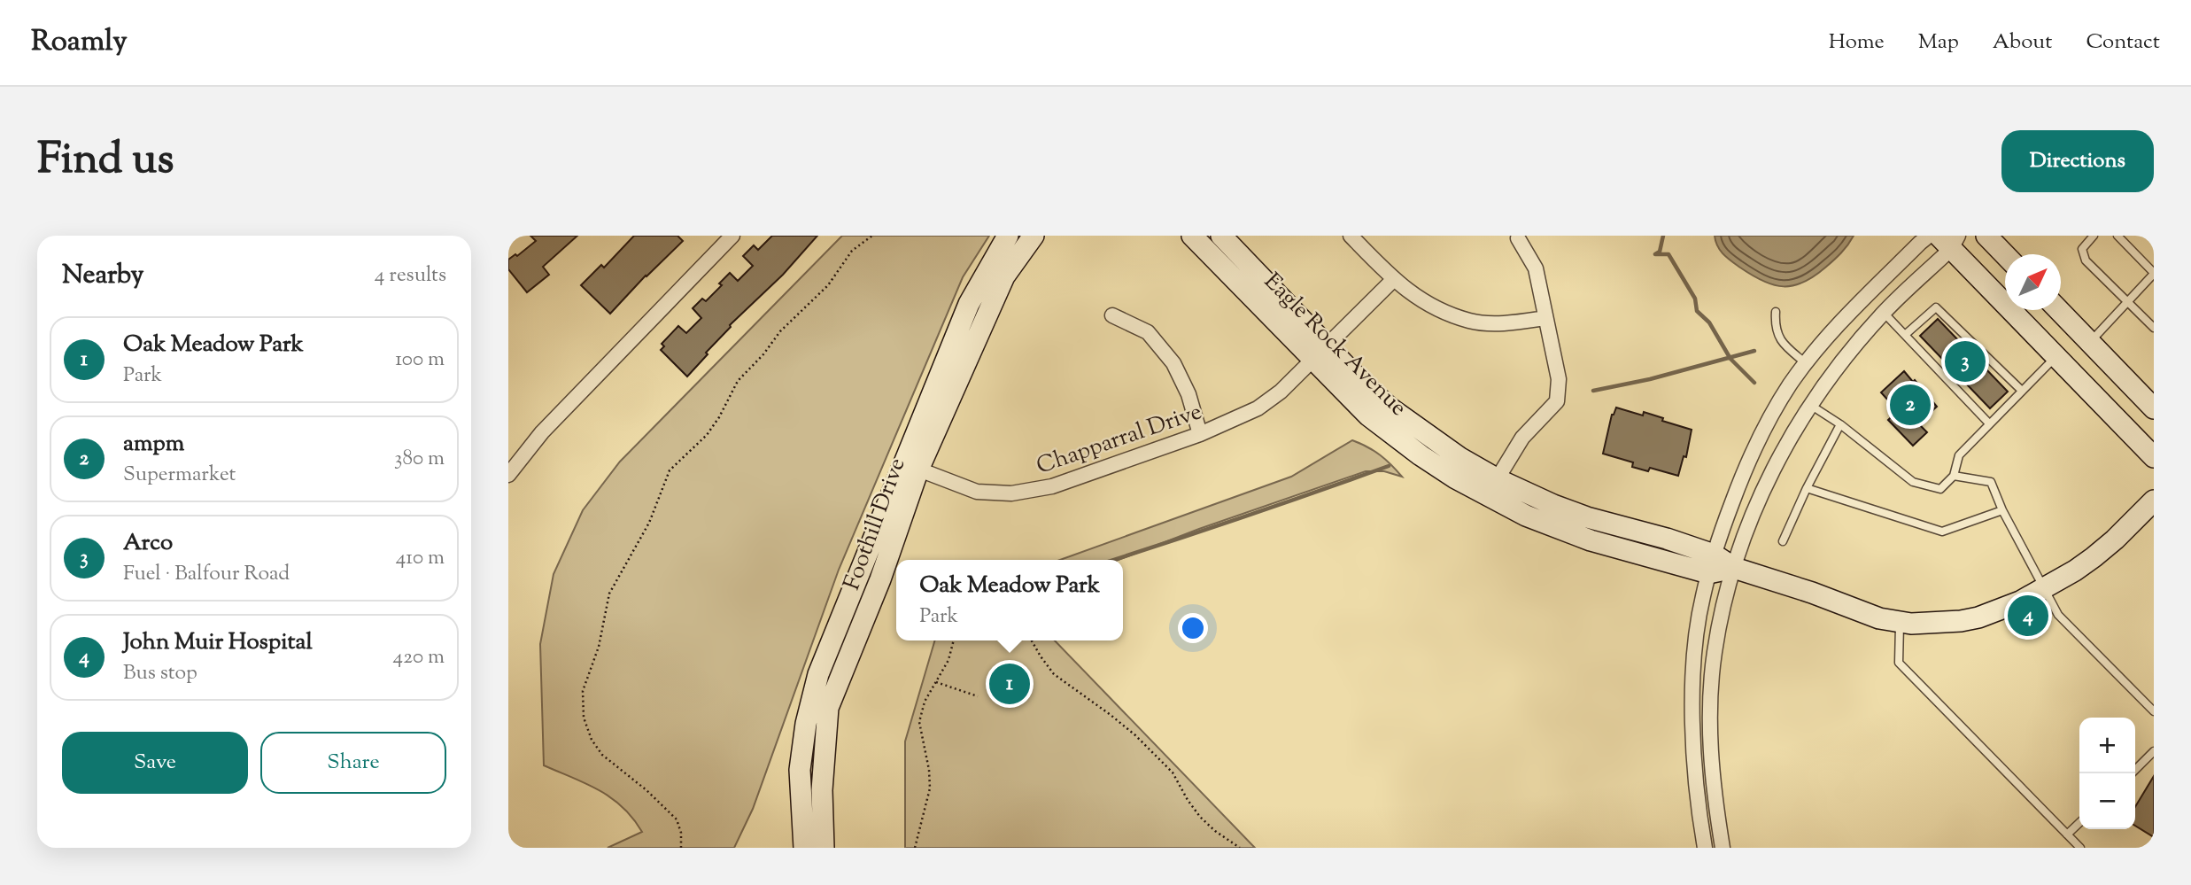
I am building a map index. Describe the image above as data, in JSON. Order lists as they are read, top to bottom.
{
  "streets": {
    "street": ["Eagle Rock Avenue", "Chapparral Drive", "Foothill Drive"]
  },
  "crossings": [
    ["Eagle Rock Avenue", "Chapparral Drive"],
    ["Chapparral Drive", "Foothill Drive"]
  ],
  "north": "top right",
  "page": {
    "header": "Roamly",
    "nav": [
      "Home",
      "Map",
      "About",
      "Contact"
    ],
    "title": "Find us",
    "buttons": [
      "Directions",
      ["Save", "Share"]
    ],
    "heading": ["Nearby", "4 results"],
    "list": [
      {
        "mark": "1",
        "name": "Oak Meadow Park",
        "note": "Park",
        "value": "100 m"
      },
      {
        "mark": "2",
        "name": "ampm",
        "note": "Supermarket",
        "value": "380 m"
      },
      {
        "mark": "3",
        "name": "Arco",
        "note": "Fuel · Balfour Road",
        "value": "410 m"
      },
      {
        "mark": "4",
        "name": "John Muir Hospital",
        "note": "Bus stop",
        "value": "420 m"
      }
    ],
    "pins": [
      "3",
      "2",
      "4",
      "1"
    ],
    "popup": ["Oak Meadow Park", "Park"],
    "map_buttons": ["+", "−"]
  }
}
